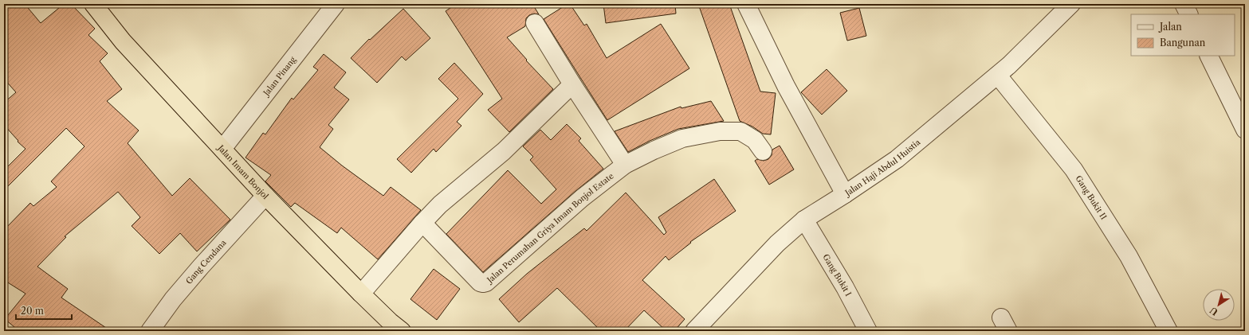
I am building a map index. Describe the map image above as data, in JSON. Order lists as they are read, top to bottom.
{
  "streets": {
    "highway": ["Jalan Imam Bonjol"],
    "street": [
      "Jalan Pinang",
      "Jalan Haji Abdul Huistia",
      "Gang Bukit II",
      "Jalan Perumahan Griya Imam Bonjol Estate",
      "Gang Cendana",
      "Gang Bukit I"
    ]
  },
  "crossings": [
    ["Jalan Pinang", "Jalan Imam Bonjol"],
    ["Jalan Haji Abdul Huistia", "Gang Bukit II"],
    ["Jalan Haji Abdul Huistia", "Gang Bukit I"],
    ["Jalan Imam Bonjol", "Gang Cendana"]
  ],
  "legend": ["Jalan", "Bangunan"],
  "scale_bar": "20 m",
  "north": "bottom left"
}
